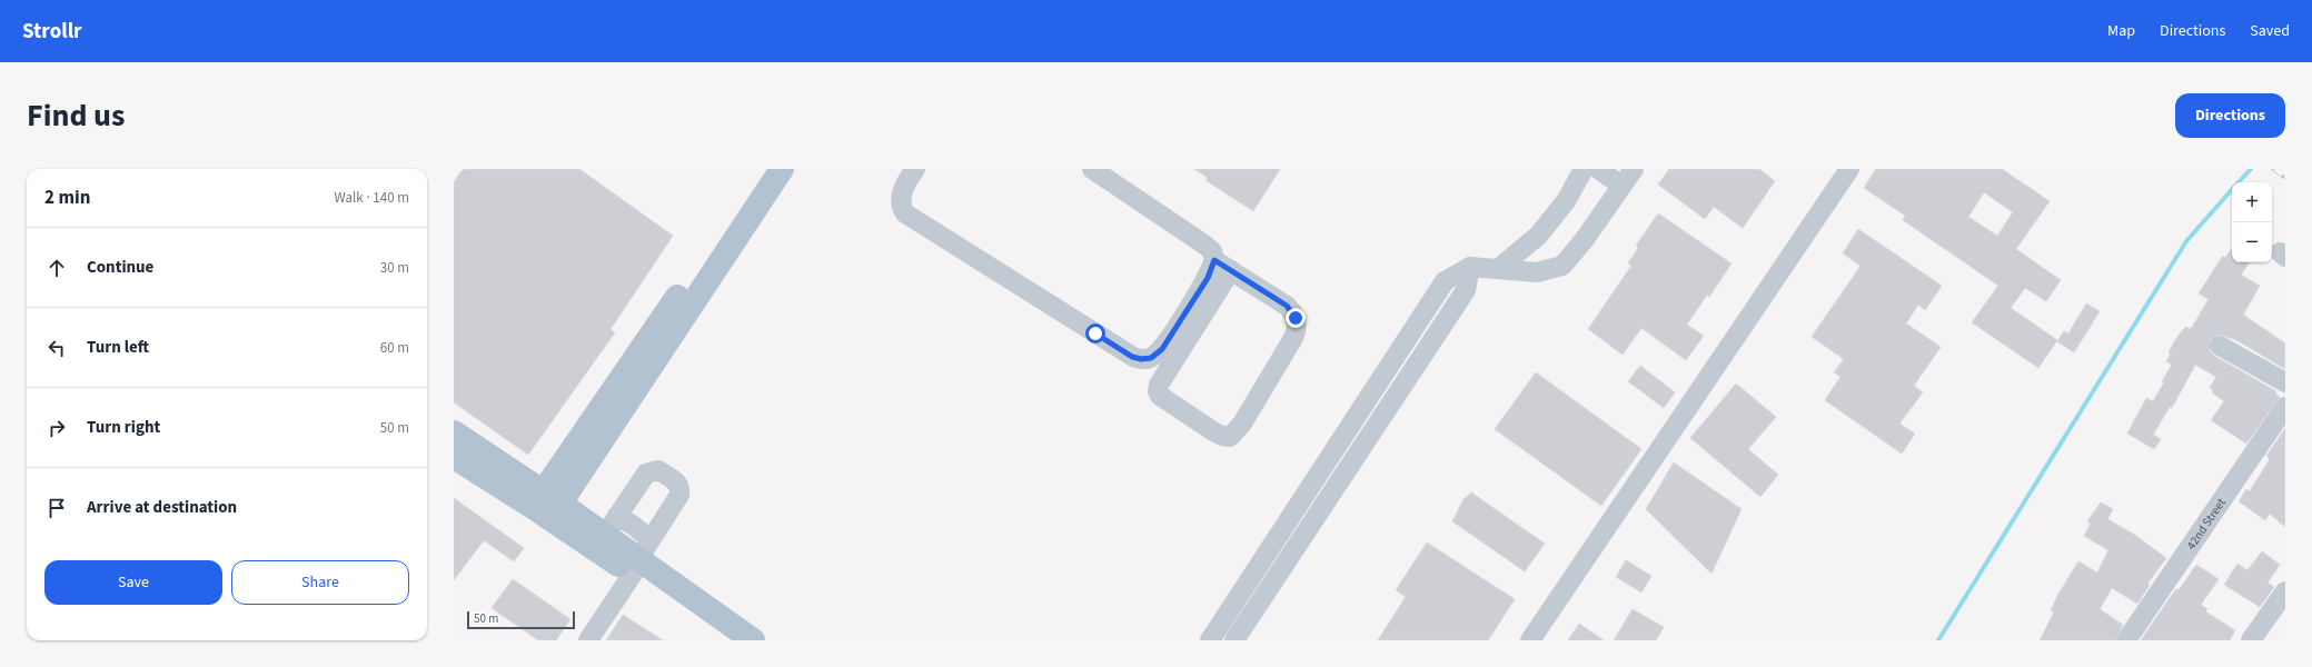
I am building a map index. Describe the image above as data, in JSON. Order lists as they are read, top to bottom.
{
  "streets": {
    "street": ["42nd Street"]
  },
  "scale_bar": "50 m",
  "page": {
    "header": "Strollr",
    "nav": ["Map", "Directions", "Saved"],
    "title": "Find us",
    "buttons": [
      "Directions",
      ["Save", "Share"]
    ],
    "heading": ["2 min", "Walk · 140 m"],
    "map_buttons": ["+", "−"],
    "list": [
      ["Continue", "30 m"],
      ["Turn left", "60 m"],
      ["Turn right", "50 m"],
      "Arrive at destination"
    ],
    "scale": "50 m"
  }
}
